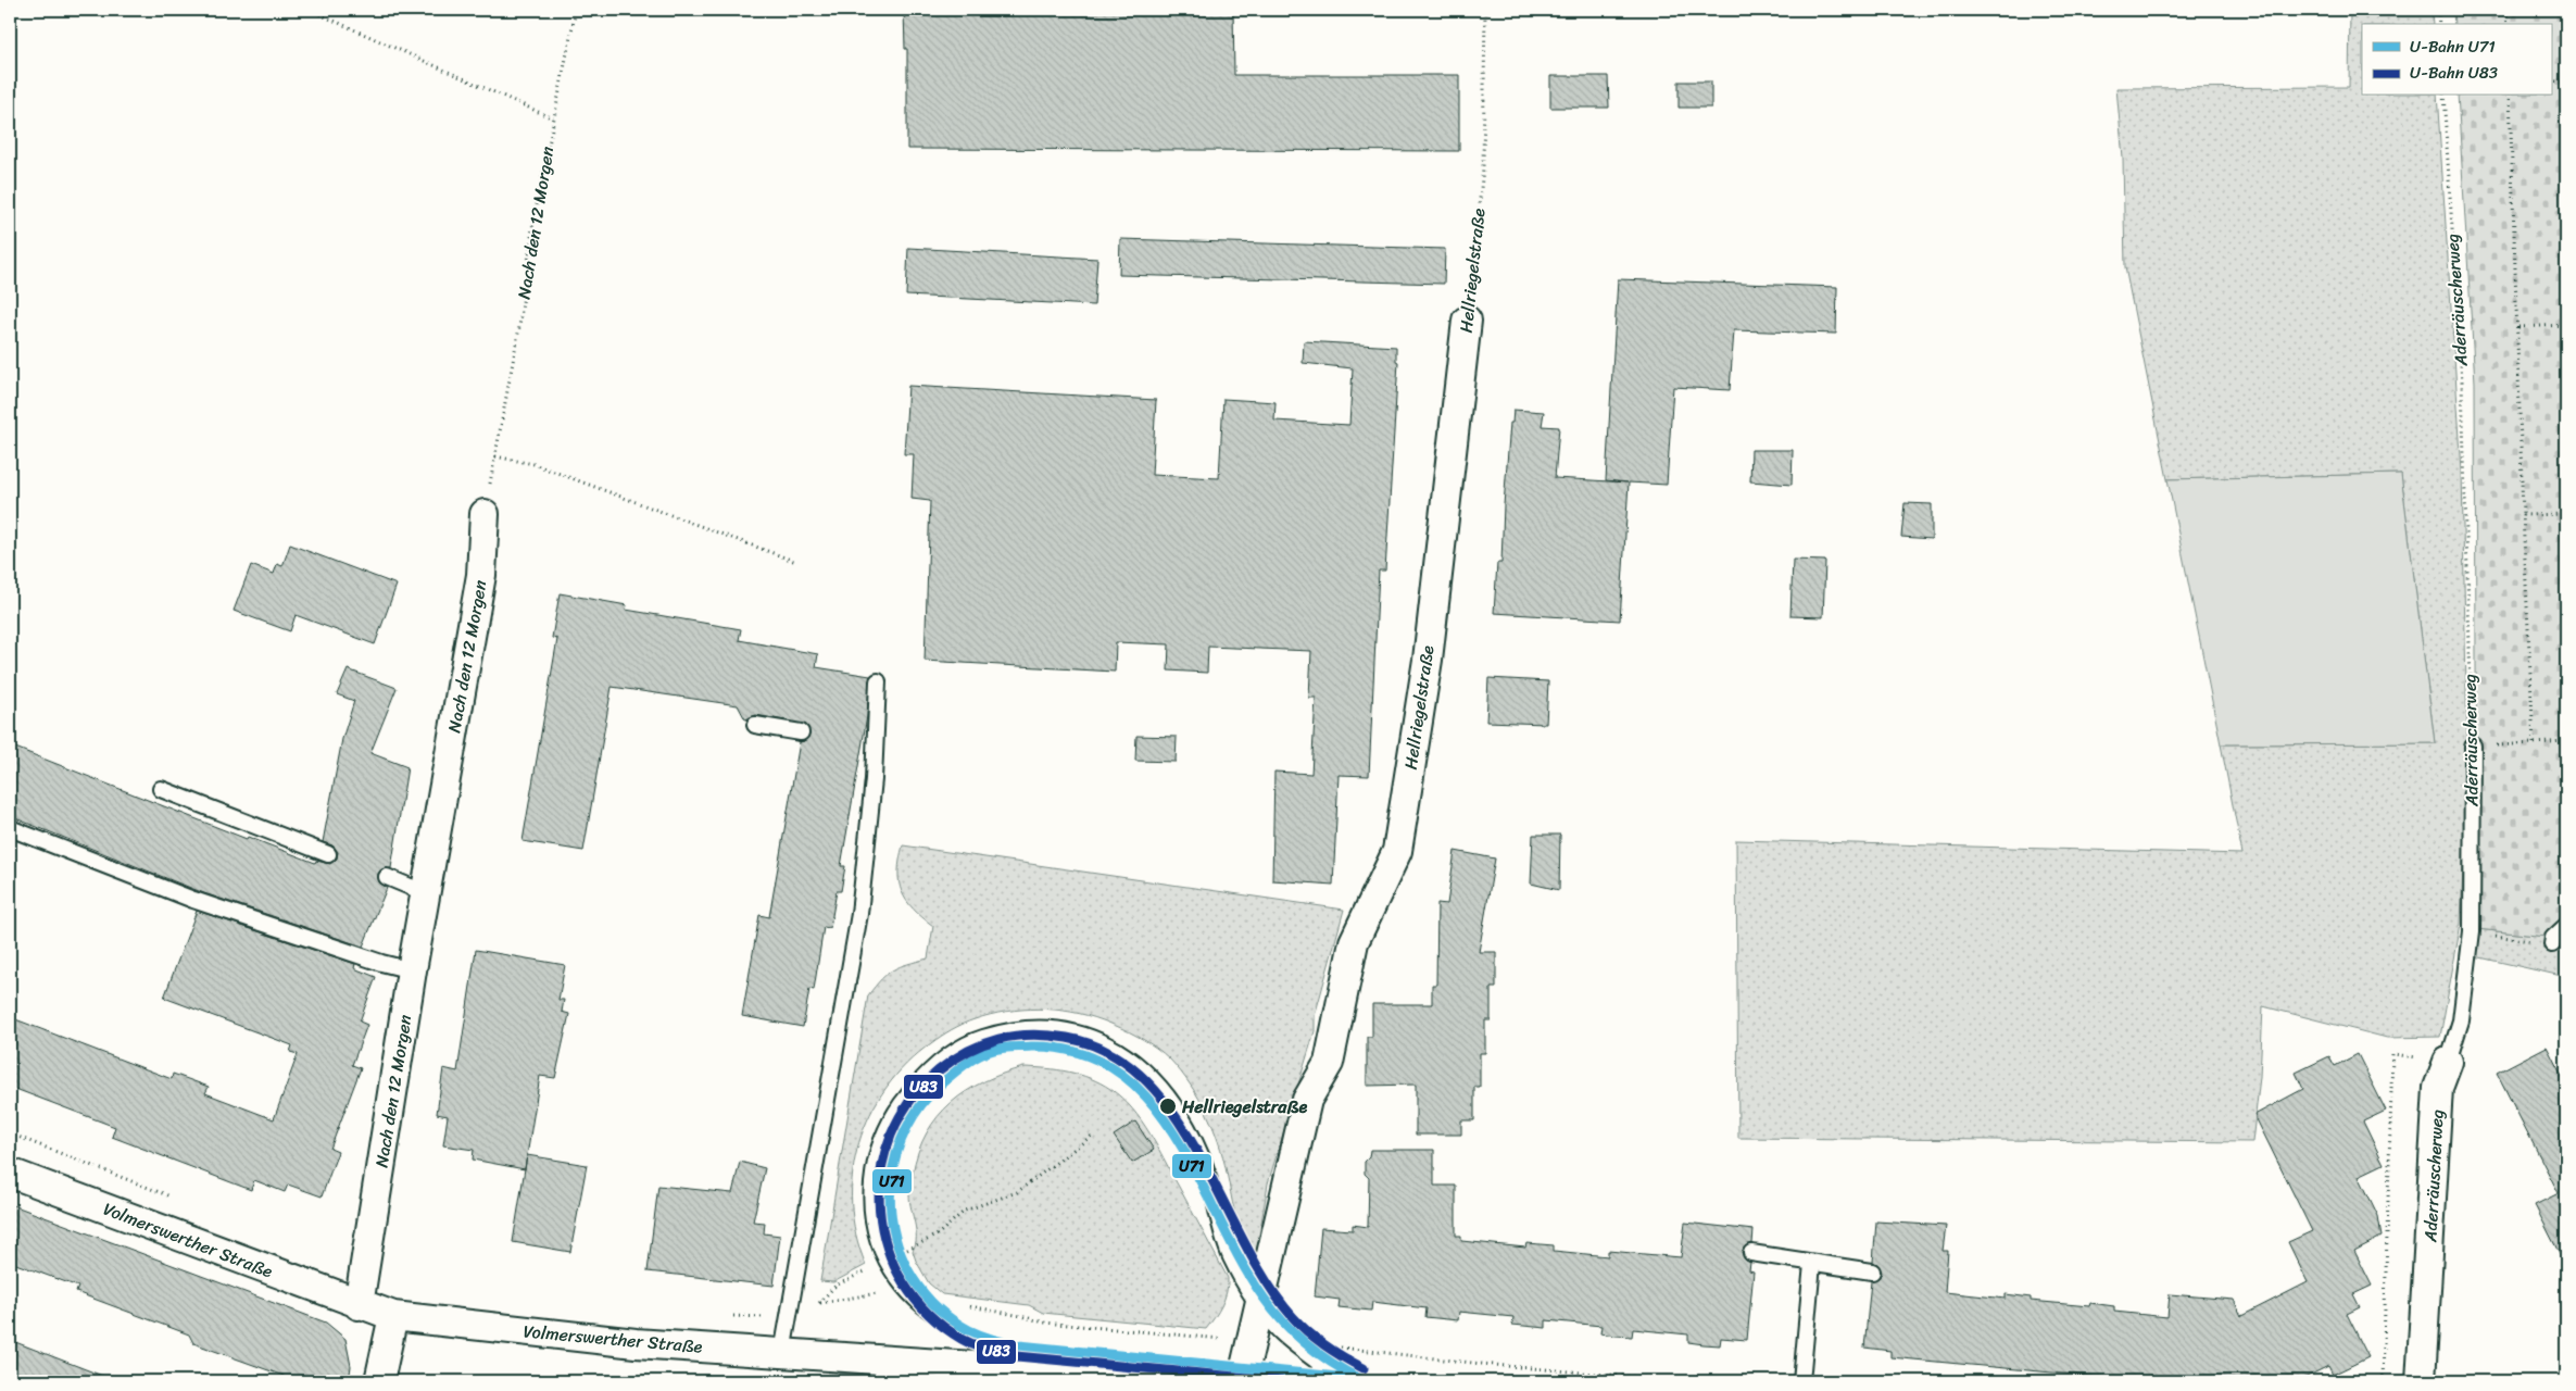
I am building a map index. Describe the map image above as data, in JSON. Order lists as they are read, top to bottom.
{
  "streets": {
    "street": [
      "Nach den 12 Morgen",
      "Hellriegelstraße",
      "Aderräuscherweg",
      "Volmerswerther Straße"
    ]
  },
  "crossings": [
    ["Nach den 12 Morgen", "Volmerswerther Straße"],
    ["Hellriegelstraße", "Volmerswerther Straße"]
  ],
  "places": ["Hellriegelstraße"],
  "lines": ["metro line U83", "metro line U71"],
  "legend": ["U-Bahn U71", "U-Bahn U83"]
}
